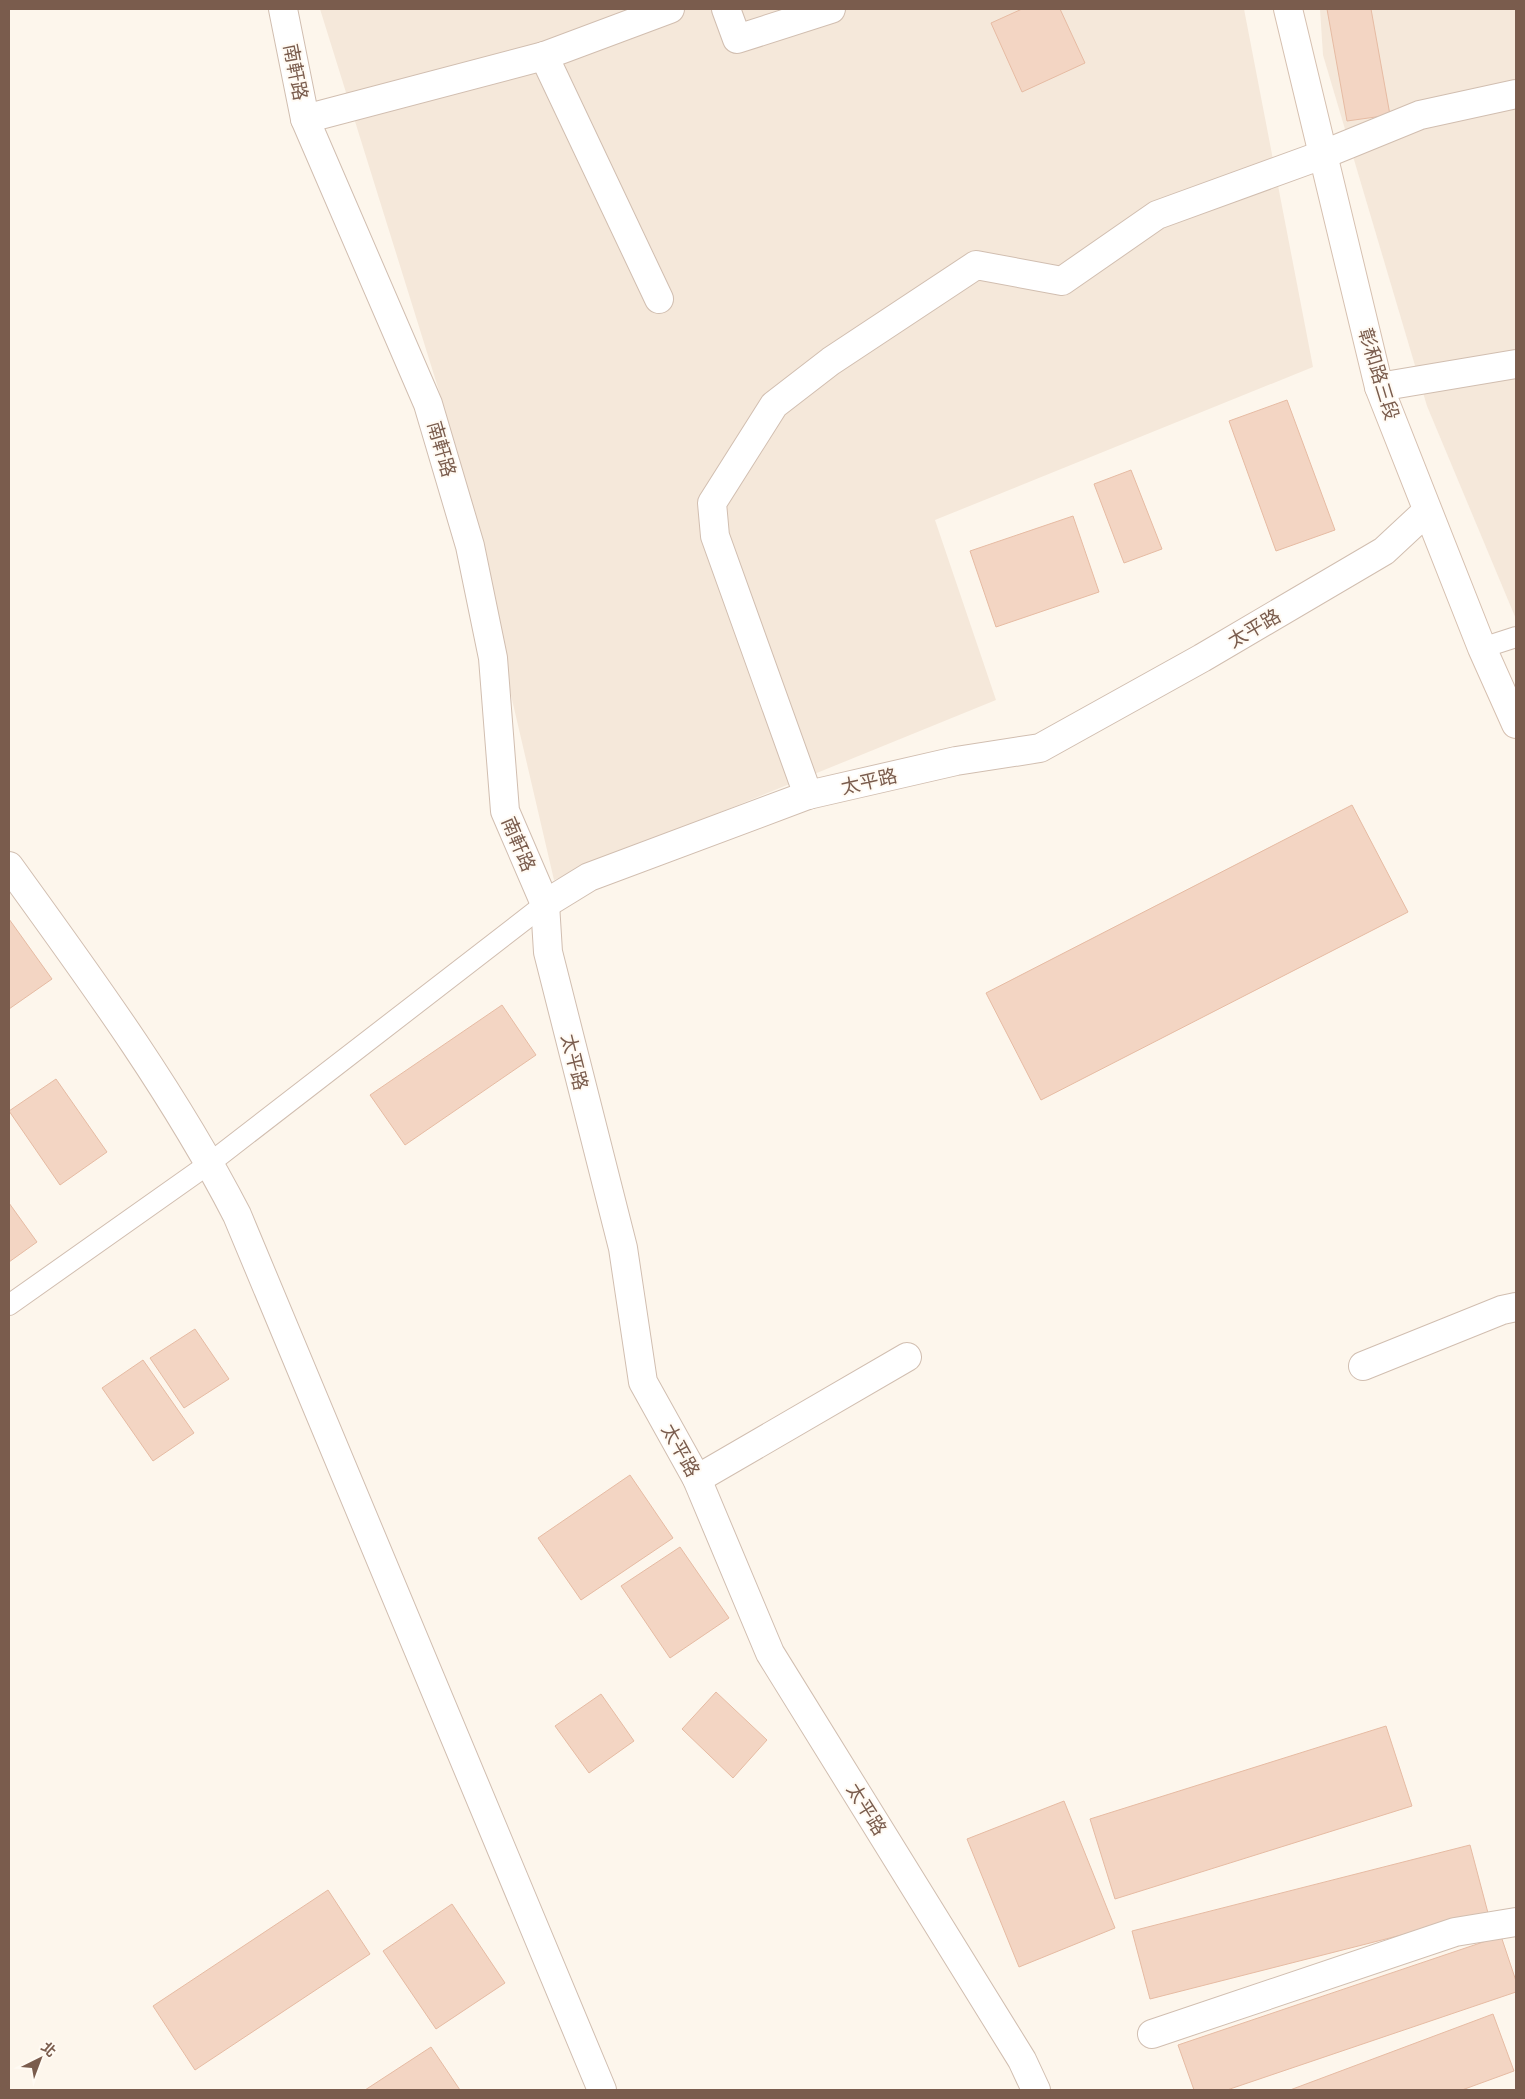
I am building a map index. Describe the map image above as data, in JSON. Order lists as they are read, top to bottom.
{
  "streets": {
    "street": ["南軒路", "彰和路三段", "太平路"]
  },
  "crossings": [
    ["南軒路", "太平路"],
    ["彰和路三段", "太平路"]
  ],
  "north": "top right"
}
